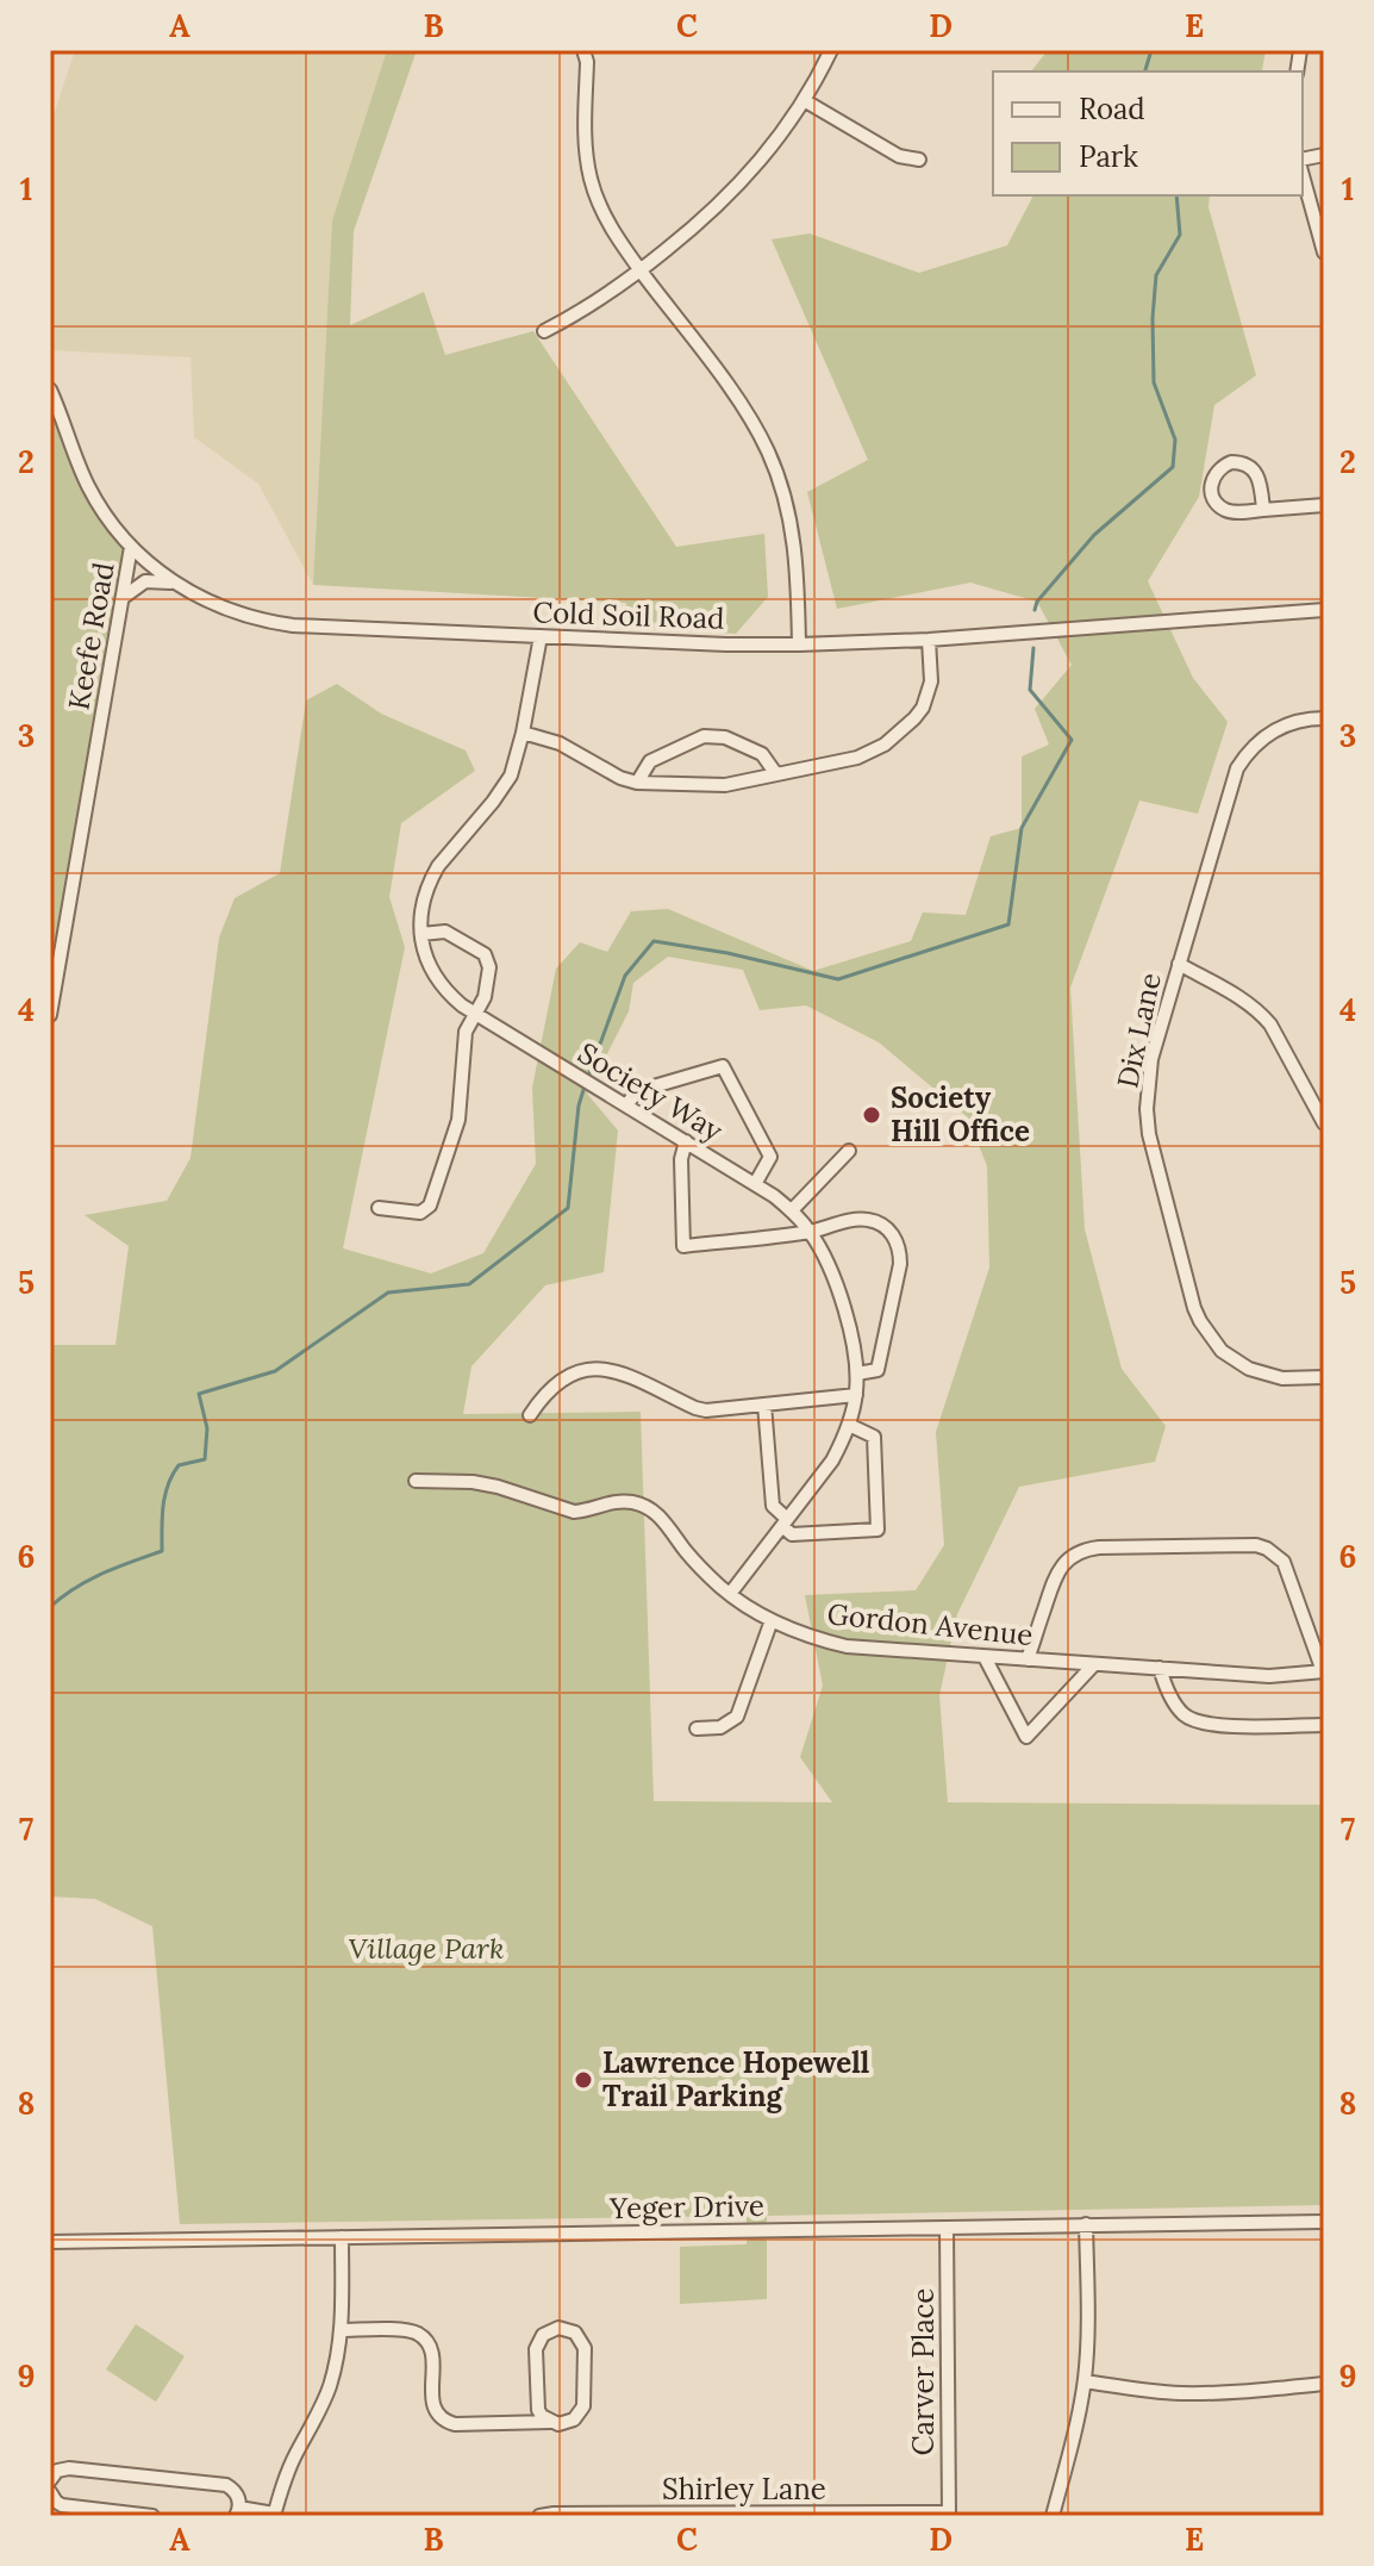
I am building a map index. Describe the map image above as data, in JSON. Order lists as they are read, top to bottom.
{
  "streets": {
    "street": [
      "Cold Soil Road",
      "Keefe Road",
      "Dix Lane",
      "Society Way",
      "Gordon Avenue",
      "Yeger Drive",
      "Carver Place",
      "Shirley Lane"
    ]
  },
  "crossings": [
    ["Cold Soil Road", "Keefe Road"],
    ["Cold Soil Road", "Society Way"],
    ["Society Way", "Gordon Avenue"],
    ["Yeger Drive", "Carver Place"],
    ["Carver Place", "Shirley Lane"]
  ],
  "parks": ["Village Park"],
  "places": ["Society Hill Office", "Lawrence Hopewell Trail Parking"],
  "legend": ["Road", "Park"],
  "grid": {
    "columns": [
      "A",
      "B",
      "C",
      "D",
      "E"
    ],
    "rows": [
      "1",
      "2",
      "3",
      "4",
      "5",
      "6",
      "7",
      "8",
      "9"
    ]
  }
}
